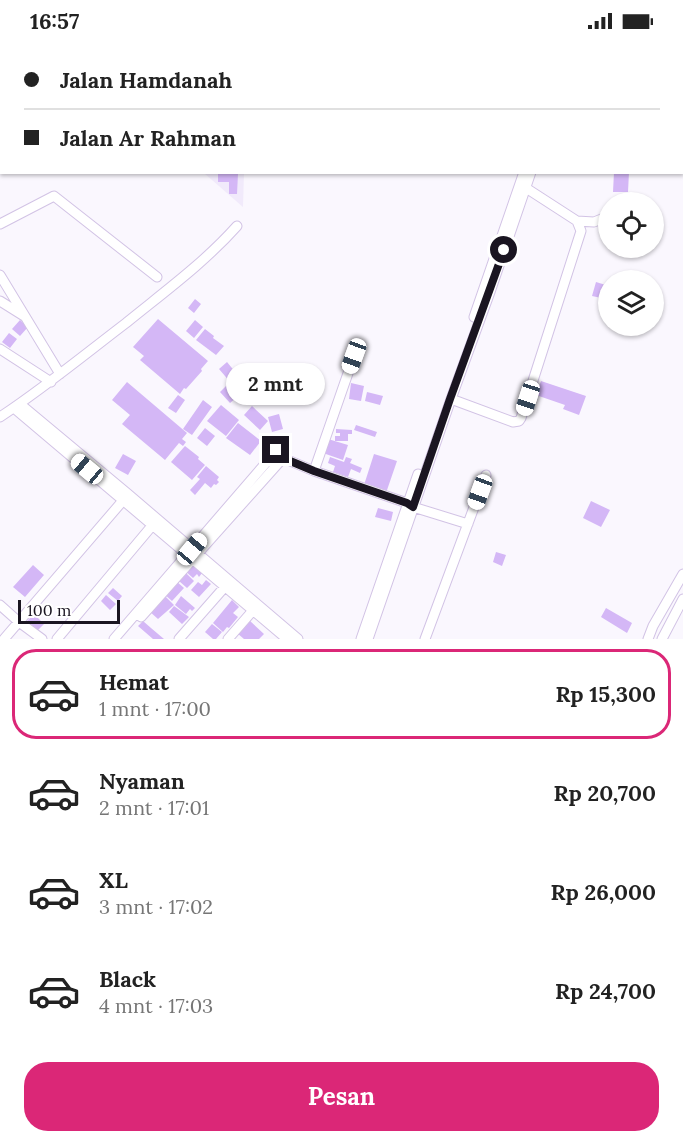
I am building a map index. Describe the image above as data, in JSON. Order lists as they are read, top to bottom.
{
  "scale_bar": "100 m",
  "page": {
    "status": "16:57",
    "banner": ["Jalan Hamdanah", "Jalan Ar Rahman"],
    "bubble": "2 mnt",
    "scale": "100 m",
    "list": [
      {
        "name": "Hemat",
        "note": "1 mnt · 17:00",
        "value": "Rp 15,300"
      },
      {
        "name": "Nyaman",
        "note": "2 mnt · 17:01",
        "value": "Rp 20,700"
      },
      {
        "name": "XL",
        "note": "3 mnt · 17:02",
        "value": "Rp 26,000"
      },
      {
        "name": "Black",
        "note": "4 mnt · 17:03",
        "value": "Rp 24,700"
      }
    ],
    "buttons": "Pesan"
  }
}
